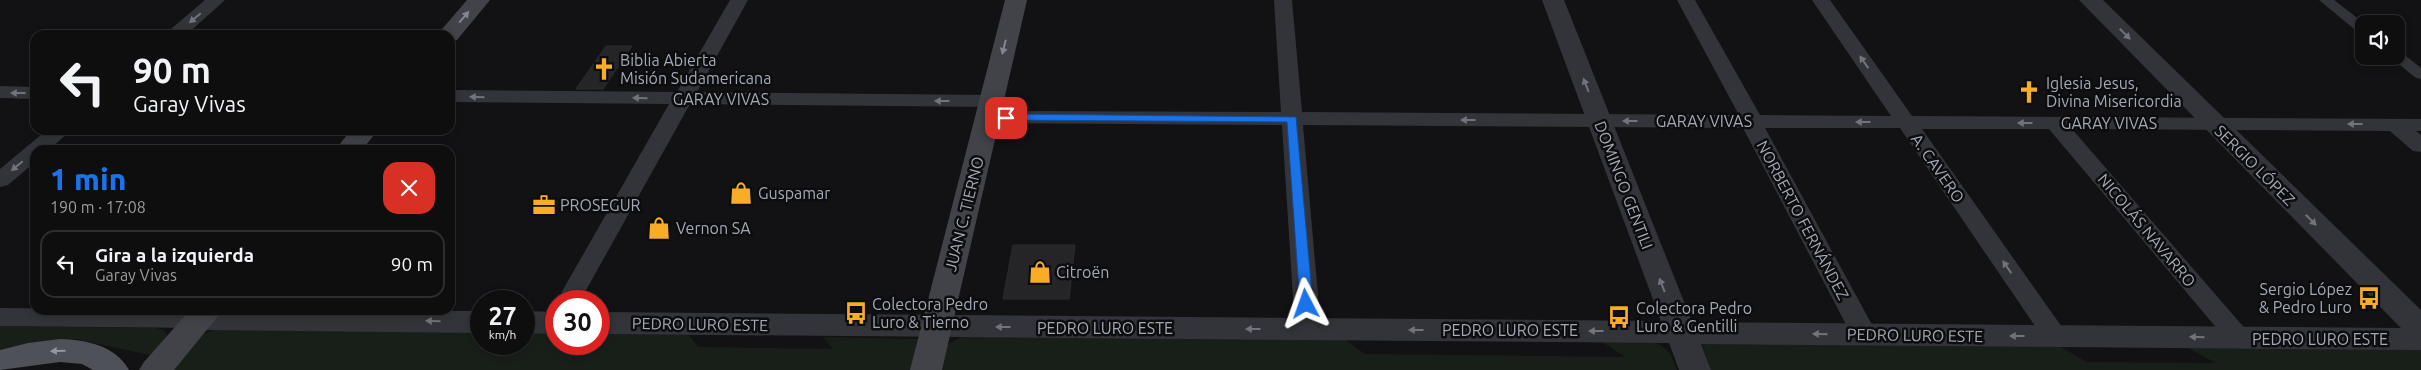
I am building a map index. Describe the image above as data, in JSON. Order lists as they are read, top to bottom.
{
  "streets": {
    "main road": ["JUAN C. TIERNO"],
    "street": [
      "GARAY VIVAS",
      "SERGIO LÓPEZ",
      "A. CAVERO",
      "DOMINGO GENTILI",
      "NORBERTO FERNÁNDEZ",
      "NICOLÁS NAVARRO",
      "PEDRO LURO ESTE"
    ]
  },
  "crossings": [
    ["GARAY VIVAS", "SERGIO LÓPEZ"],
    ["GARAY VIVAS", "A. CAVERO"],
    ["GARAY VIVAS", "DOMINGO GENTILI"],
    ["GARAY VIVAS", "JUAN C. TIERNO"],
    ["GARAY VIVAS", "NORBERTO FERNÁNDEZ"],
    ["GARAY VIVAS", "NICOLÁS NAVARRO"],
    ["A. CAVERO", "PEDRO LURO ESTE"],
    ["DOMINGO GENTILI", "PEDRO LURO ESTE"],
    ["JUAN C. TIERNO", "PEDRO LURO ESTE"],
    ["NORBERTO FERNÁNDEZ", "PEDRO LURO ESTE"],
    ["NICOLÁS NAVARRO", "PEDRO LURO ESTE"]
  ],
  "one_way": [
    "GARAY VIVAS",
    "SERGIO LÓPEZ",
    "A. CAVERO",
    "DOMINGO GENTILI",
    "PEDRO LURO ESTE"
  ],
  "places": {
    "church": ["Biblia Abierta Misión Sudamericana", "Iglesia Jesus, Divina Misericordia"],
    "shop": ["Guspamar", "Vernon SA", "Citroën"],
    "office": ["PROSEGUR"],
    "bus stop": ["Sergio López & Pedro Luro", "Colectora Pedro Luro & Tierno", "Colectora Pedro Luro & Gentilli"]
  },
  "page": {
    "turn": ["90 m", "Garay Vivas"],
    "heading": ["1 min", "190 m · 17:08"],
    "list": [
      {
        "name": "Gira a la izquierda",
        "note": "Garay Vivas",
        "value": "90 m"
      }
    ],
    "speed": "27 km/h",
    "limit": "30"
  }
}
